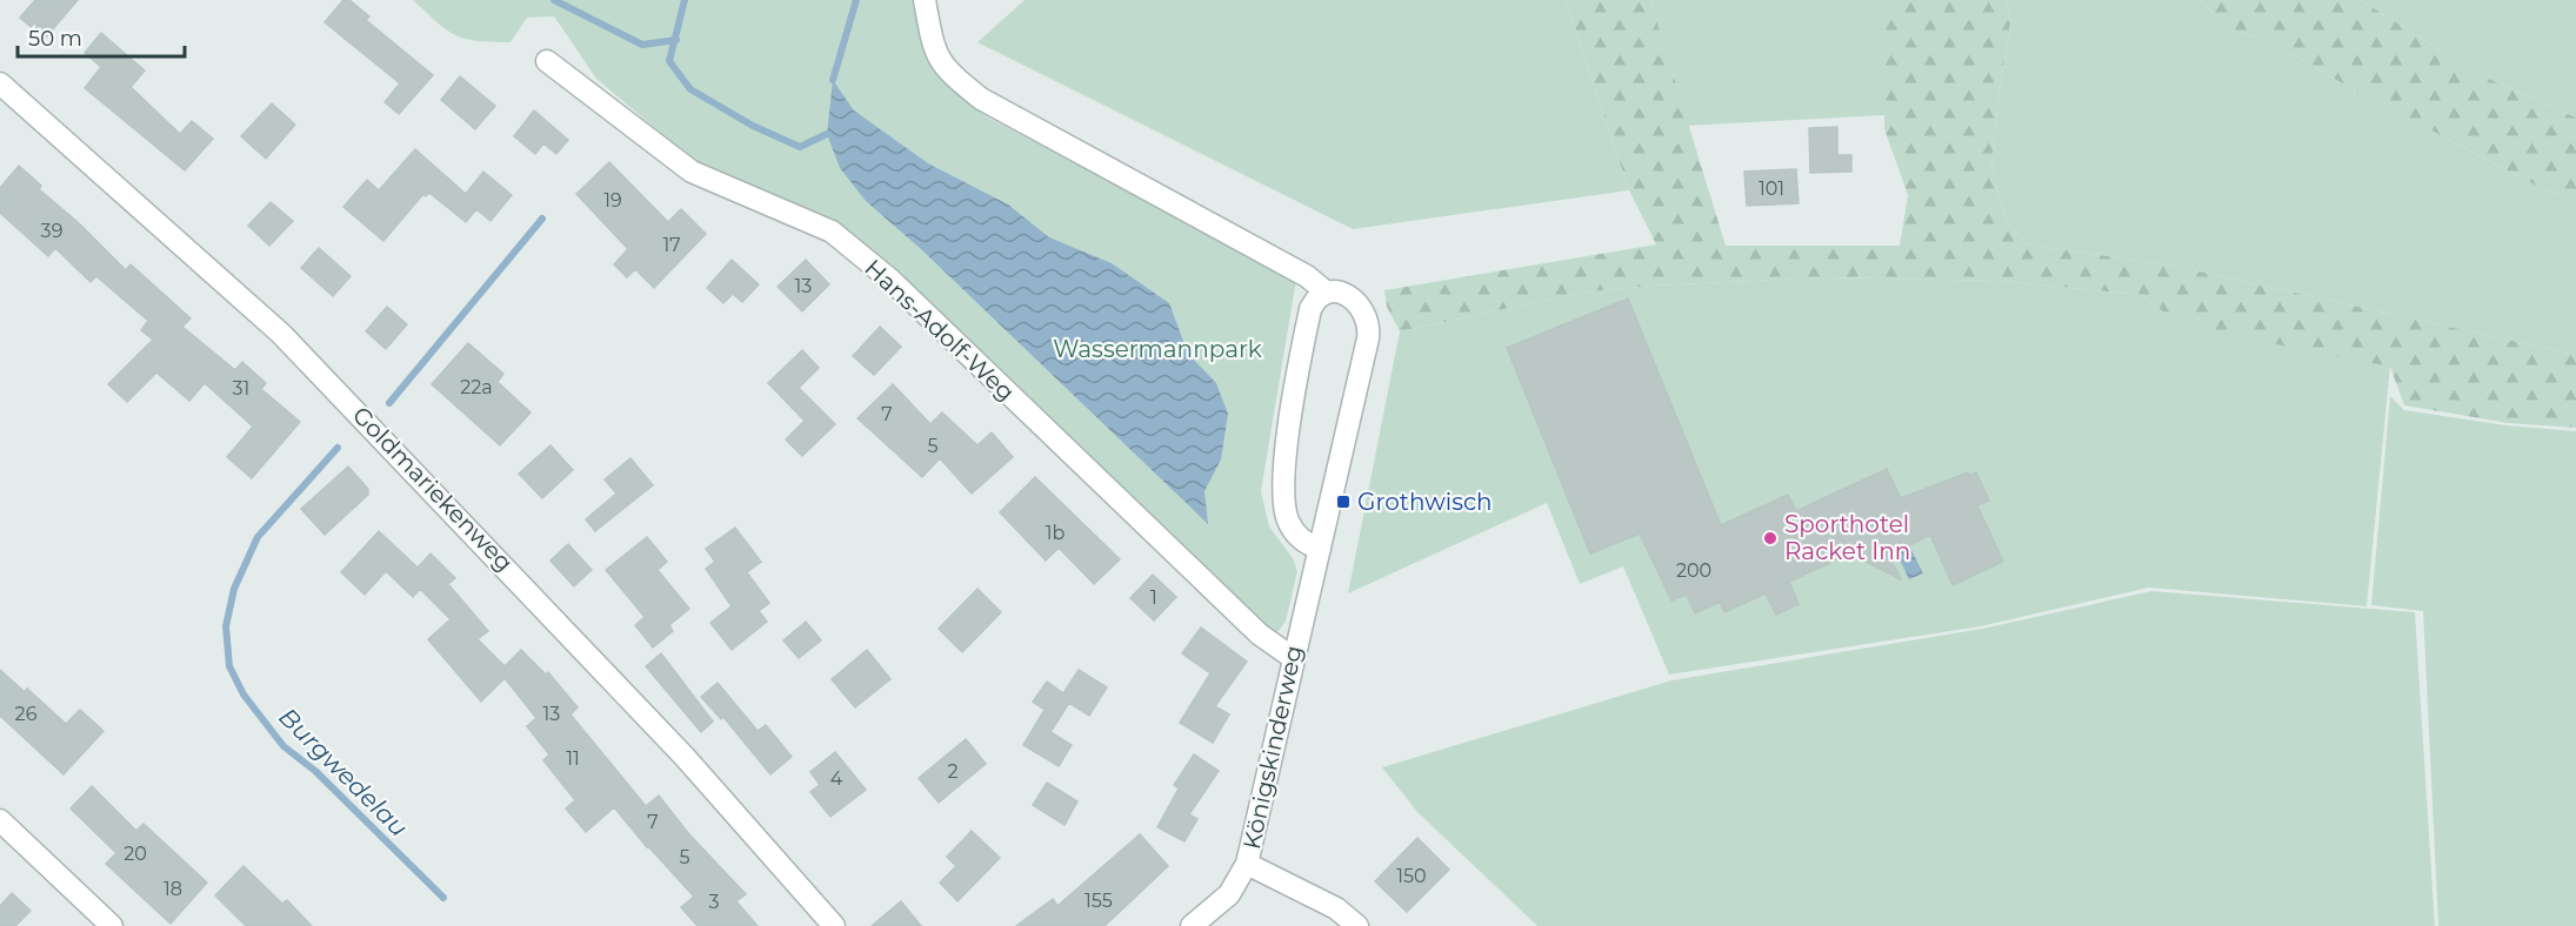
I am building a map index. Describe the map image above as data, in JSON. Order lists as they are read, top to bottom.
{
  "streets": {
    "street": ["Hans-Adolf-Weg", "Goldmariekenweg", "Königskinderweg"]
  },
  "crossings": [
    ["Hans-Adolf-Weg", "Königskinderweg"]
  ],
  "water": ["Burgwedelau"],
  "parks": ["Wassermannpark"],
  "places": {
    "transit": ["Grothwisch"],
    "other": ["Sporthotel Racket Inn"]
  },
  "house_numbers": [
    "101",
    "19",
    "39",
    "17",
    "13",
    "22a",
    "31",
    "7",
    "5",
    "1b",
    "200",
    "1",
    "26",
    "13",
    "11",
    "2",
    "4",
    "7",
    "20",
    "5",
    "150",
    "18",
    "155",
    "3"
  ],
  "scale_bar": "50 m"
}
